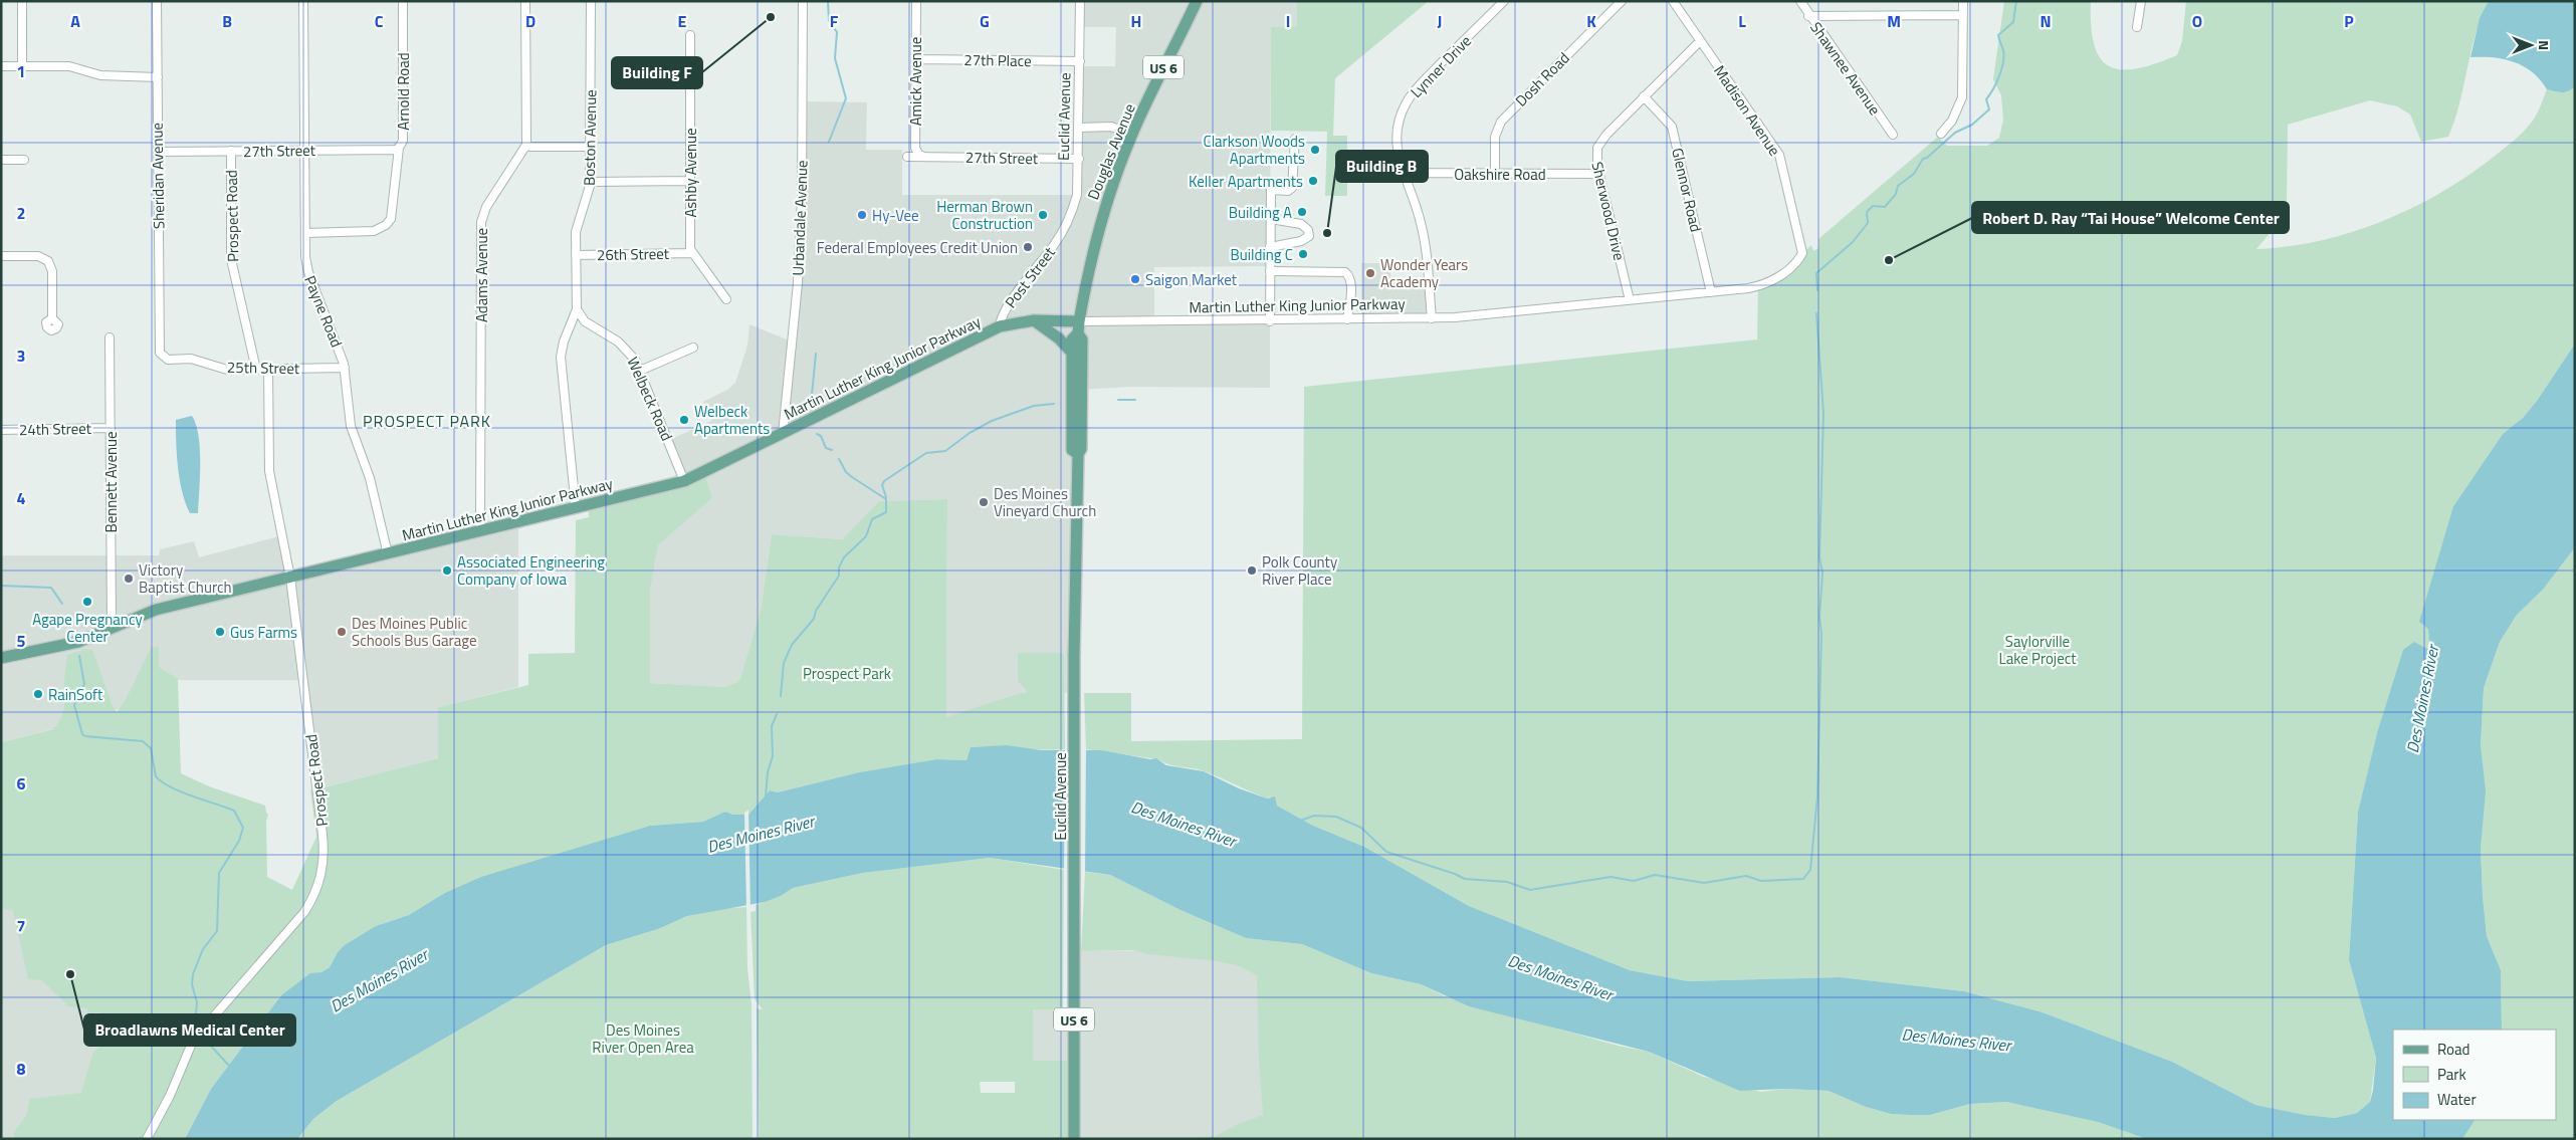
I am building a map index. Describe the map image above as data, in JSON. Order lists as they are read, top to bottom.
{
  "streets": {
    "main road": [
      "US 6",
      "Euclid Avenue",
      "Douglas Avenue",
      "Martin Luther King Junior Parkway"
    ],
    "street": [
      "27th Place",
      "Lynner Drive",
      "Shawnee Avenue",
      "Dosh Road",
      "Amick Avenue",
      "Arnold Road",
      "Madison Avenue",
      "Boston Avenue",
      "27th Street",
      "Ashby Avenue",
      "Oakshire Road",
      "Sheridan Avenue",
      "Glennor Road",
      "Sherwood Drive",
      "Prospect Road",
      "Urbandale Avenue",
      "26th Street",
      "Adams Avenue",
      "Post Street",
      "Payne Road",
      "25th Street",
      "Welbeck Road",
      "24th Street",
      "Bennett Avenue"
    ]
  },
  "crossings": [
    ["27th Place", "Amick Avenue"],
    ["27th Place", "Euclid Avenue"],
    ["Lynner Drive", "Oakshire Road"],
    ["Lynner Drive", "Martin Luther King Junior Parkway"],
    ["Dosh Road", "Oakshire Road"],
    ["Amick Avenue", "27th Street"],
    ["Arnold Road", "27th Street"],
    ["Arnold Road", "Payne Road"],
    ["Madison Avenue", "Sherwood Drive"],
    ["Madison Avenue", "Martin Luther King Junior Parkway"],
    ["Euclid Avenue", "27th Street"],
    ["Euclid Avenue", "Douglas Avenue"],
    ["Euclid Avenue", "Post Street"],
    ["Euclid Avenue", "Martin Luther King Junior Parkway"],
    ["Boston Avenue", "26th Street"],
    ["Boston Avenue", "Martin Luther King Junior Parkway"],
    ["Boston Avenue", "Welbeck Road"],
    ["27th Street", "Sheridan Avenue"],
    ["27th Street", "Prospect Road"],
    ["27th Street", "Payne Road"],
    ["Douglas Avenue", "Martin Luther King Junior Parkway"],
    ["Ashby Avenue", "26th Street"],
    ["Oakshire Road", "Sherwood Drive"],
    ["Sheridan Avenue", "25th Street"],
    ["Glennor Road", "Sherwood Drive"],
    ["Glennor Road", "Martin Luther King Junior Parkway"],
    ["Sherwood Drive", "Martin Luther King Junior Parkway"],
    ["Prospect Road", "Martin Luther King Junior Parkway"],
    ["Prospect Road", "25th Street"],
    ["Urbandale Avenue", "Martin Luther King Junior Parkway"],
    ["Adams Avenue", "Martin Luther King Junior Parkway"],
    ["Post Street", "Martin Luther King Junior Parkway"],
    ["Martin Luther King Junior Parkway", "Payne Road"],
    ["Martin Luther King Junior Parkway", "Welbeck Road"],
    ["Martin Luther King Junior Parkway", "Bennett Avenue"],
    ["Payne Road", "25th Street"],
    ["24th Street", "Bennett Avenue"]
  ],
  "districts": ["PROSPECT PARK"],
  "water": ["Des Moines River"],
  "parks": ["Saylorville Lake Project", "Prospect Park", "Des Moines River Open Area"],
  "places": [
    "Building F",
    "Clarkson Woods Apartments",
    "Keller Apartments",
    "Building A",
    "Hy-Vee",
    "Herman Brown Construction",
    "Building B",
    "Federal Employees Credit Union",
    "Building C",
    "Robert D. Ray “Tai House” Welcome Center",
    "Wonder Years Academy",
    "Saigon Market",
    "Welbeck Apartments",
    "Des Moines Vineyard Church",
    "Associated Engineering Company of Iowa",
    "Polk County River Place",
    "Victory Baptist Church",
    "Agape Pregnancy Center",
    "Gus Farms",
    "Des Moines Public Schools Bus Garage",
    "RainSoft",
    "Broadlawns Medical Center"
  ],
  "legend": ["Road", "Park", "Water"],
  "north": "right",
  "grid": {
    "columns": [
      "A",
      "B",
      "C",
      "D",
      "E",
      "F",
      "G",
      "H",
      "I",
      "J",
      "K",
      "L",
      "M",
      "N",
      "O",
      "P"
    ],
    "rows": [
      "1",
      "2",
      "3",
      "4",
      "5",
      "6",
      "7",
      "8"
    ]
  }
}
